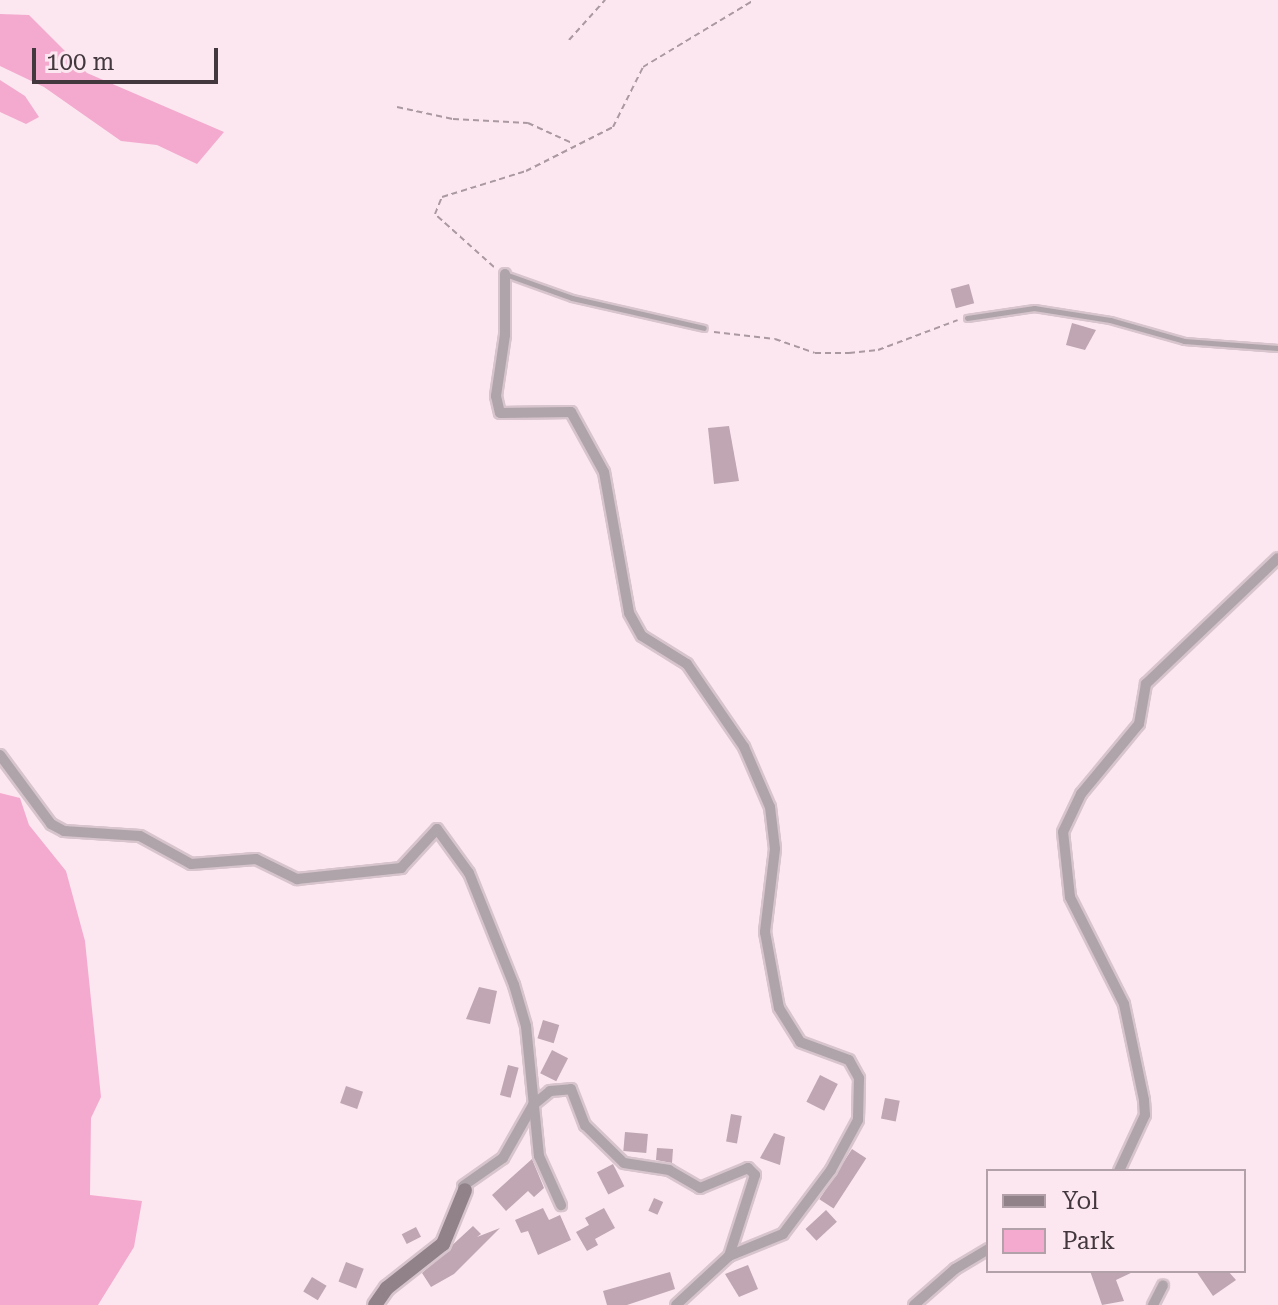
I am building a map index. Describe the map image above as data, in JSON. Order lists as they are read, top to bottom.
{
  "legend": ["Yol", "Park"],
  "scale_bar": "100 m"
}
